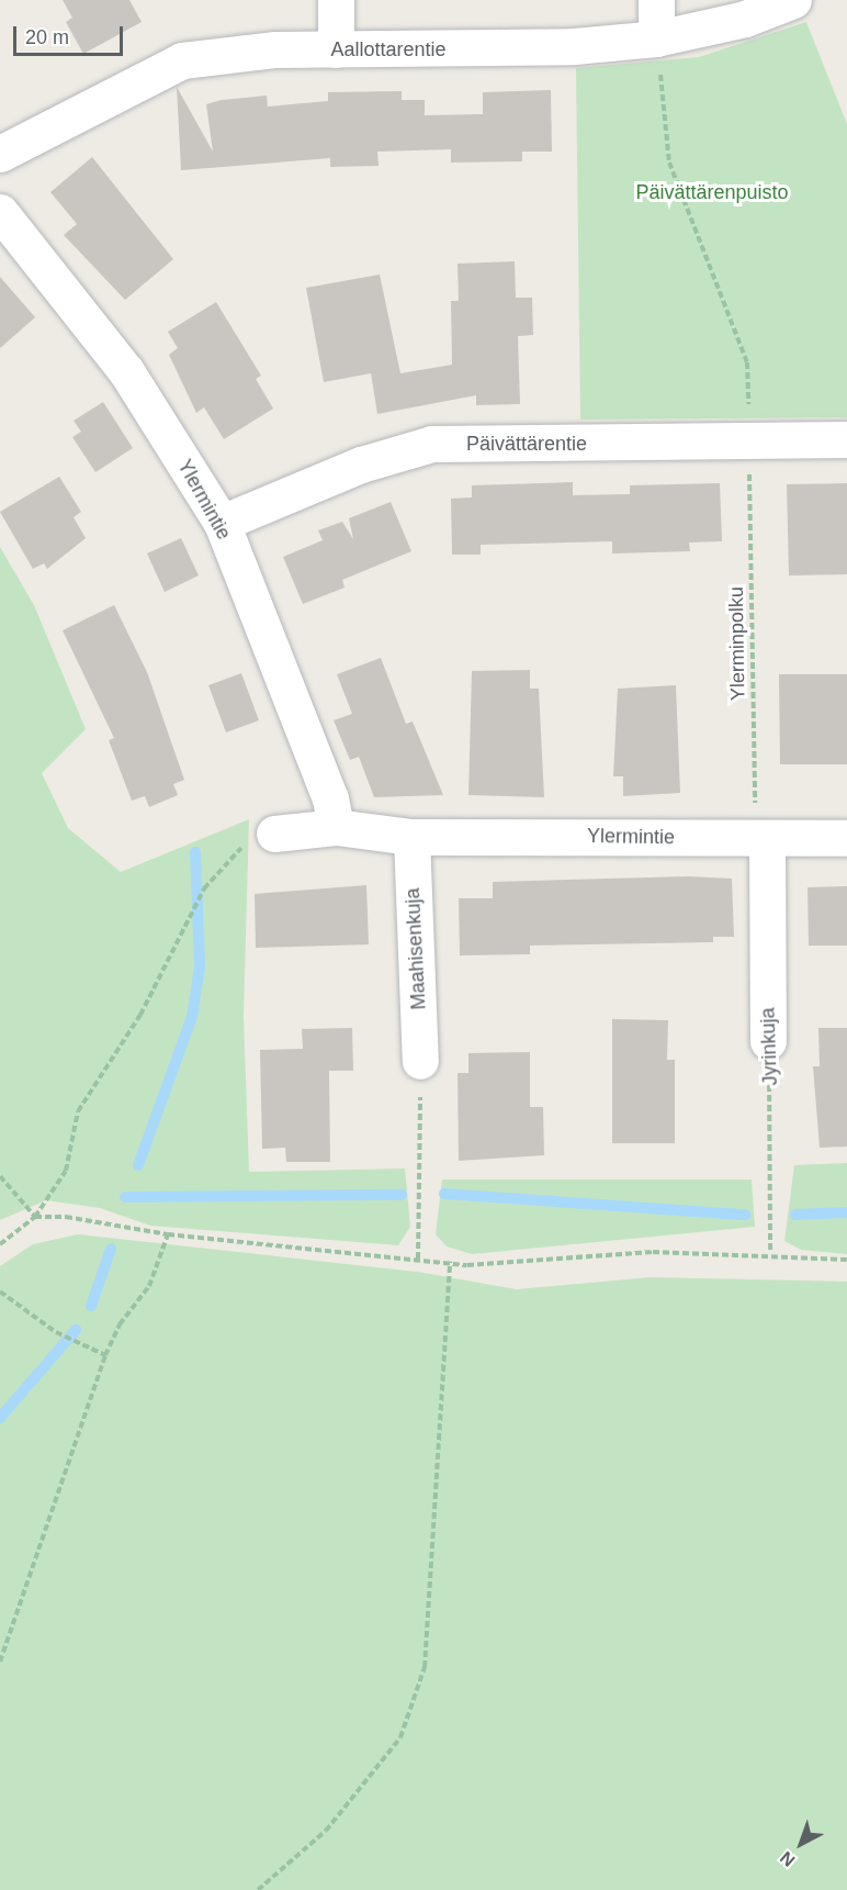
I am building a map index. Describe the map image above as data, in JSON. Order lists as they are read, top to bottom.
{
  "streets": {
    "street": [
      "Aallottarentie",
      "Päivättärentie",
      "Ylermintie",
      "Maahisenkuja",
      "Jyrinkuja"
    ],
    "path": ["Ylerminpolku"]
  },
  "crossings": [
    ["Aallottarentie", "Ylerminpolku"],
    ["Päivättärentie", "Ylermintie"],
    ["Päivättärentie", "Ylerminpolku"],
    ["Ylermintie", "Ylerminpolku"],
    ["Ylermintie", "Maahisenkuja"],
    ["Ylermintie", "Jyrinkuja"],
    ["Ylerminpolku", "Jyrinkuja"]
  ],
  "parks": ["Päivättärenpuisto"],
  "scale_bar": "20 m",
  "north": "bottom left"
}
